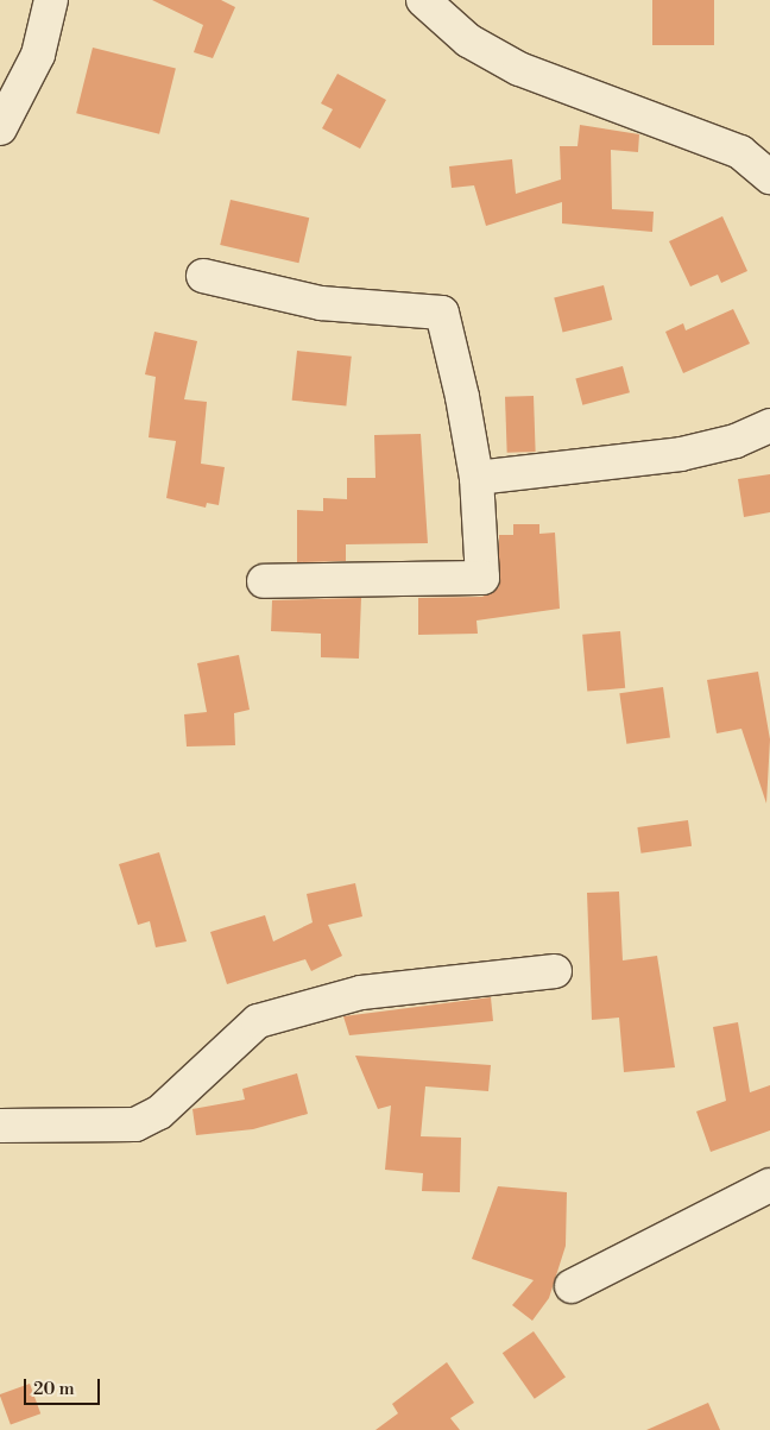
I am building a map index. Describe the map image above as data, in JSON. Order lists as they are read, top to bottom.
{
  "scale_bar": "20 m"
}
